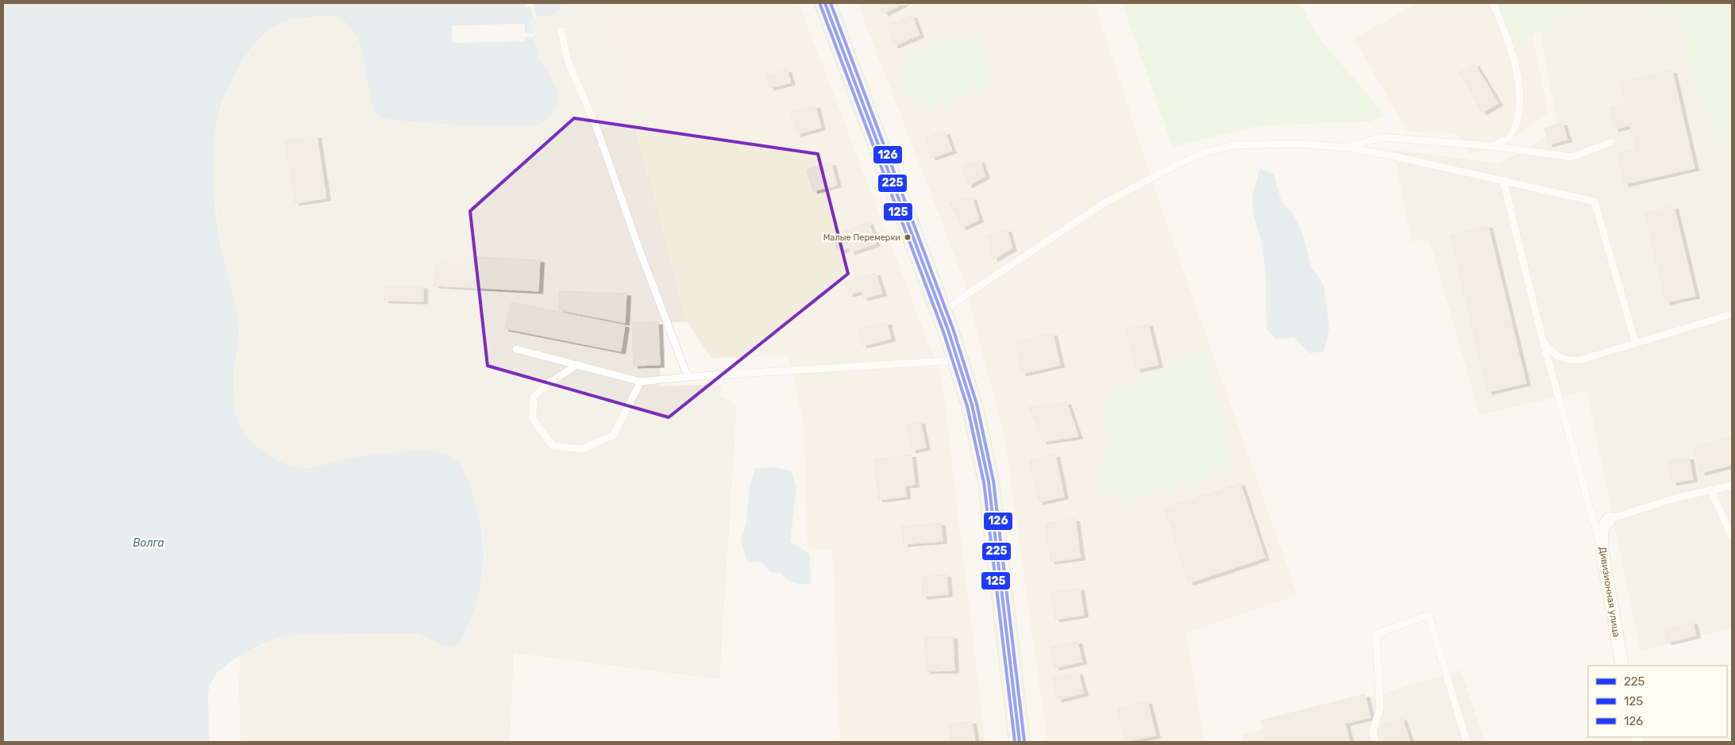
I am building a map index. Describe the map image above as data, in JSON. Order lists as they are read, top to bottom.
{
  "streets": {
    "street": ["Дивизионная улица"]
  },
  "water": ["Волга"],
  "places": ["Малые Перемерки"],
  "lines": ["transit line 225", "transit line 126", "transit line 125"],
  "legend": ["225", "125", "126"]
}
